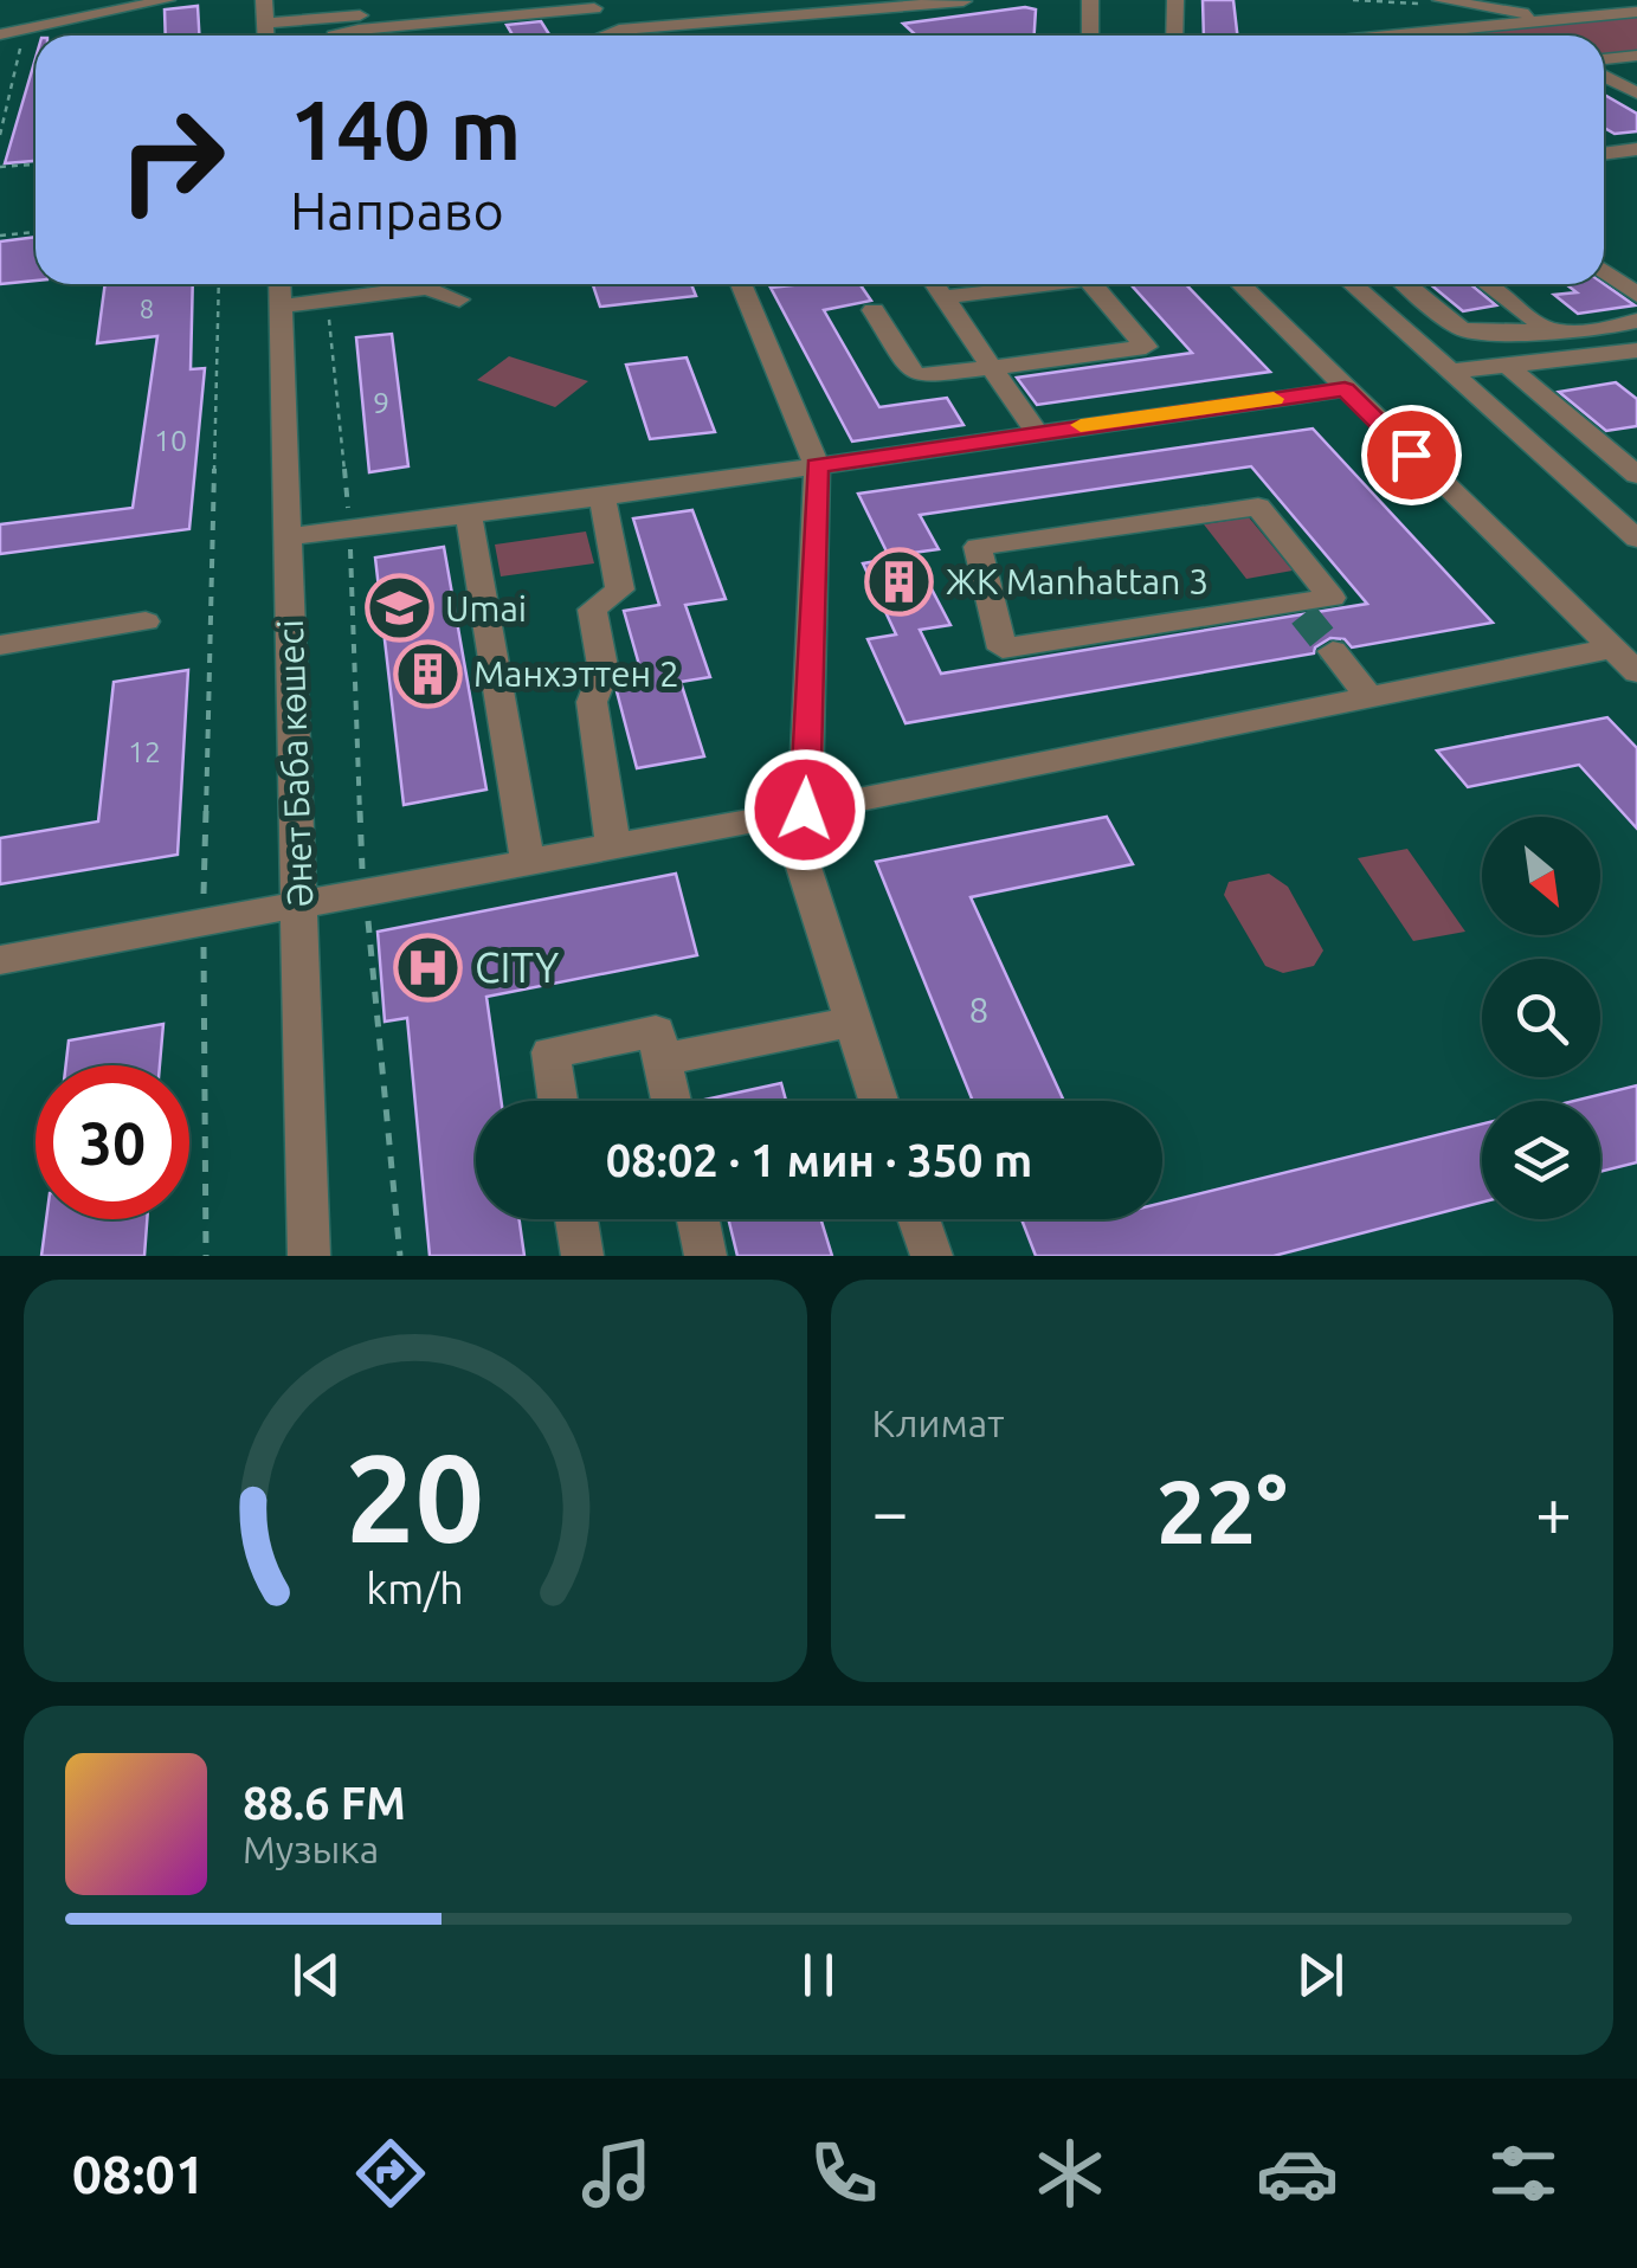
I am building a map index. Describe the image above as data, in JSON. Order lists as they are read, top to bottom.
{
  "streets": {
    "street": ["Әнет Баба көшесі"]
  },
  "places": {
    "building": ["ЖК Manhattan 3", "Манхэттен 2"],
    "school or university": ["Umai"],
    "hospital": ["CITY"]
  },
  "house_numbers": [
    "8",
    "9",
    "10",
    "12",
    "8"
  ],
  "north": "bottom right",
  "page": {
    "turn": ["140 m", "Направо"],
    "limit": "30",
    "trip": "08:02 · 1 мин · 350 m",
    "tile": "Климат",
    "heat": ["−", "22°", "+"],
    "song": ["88.6 FM", "Музыка"],
    "tabs": "08:01",
    "gauge": ["20", "km/h"]
  }
}
